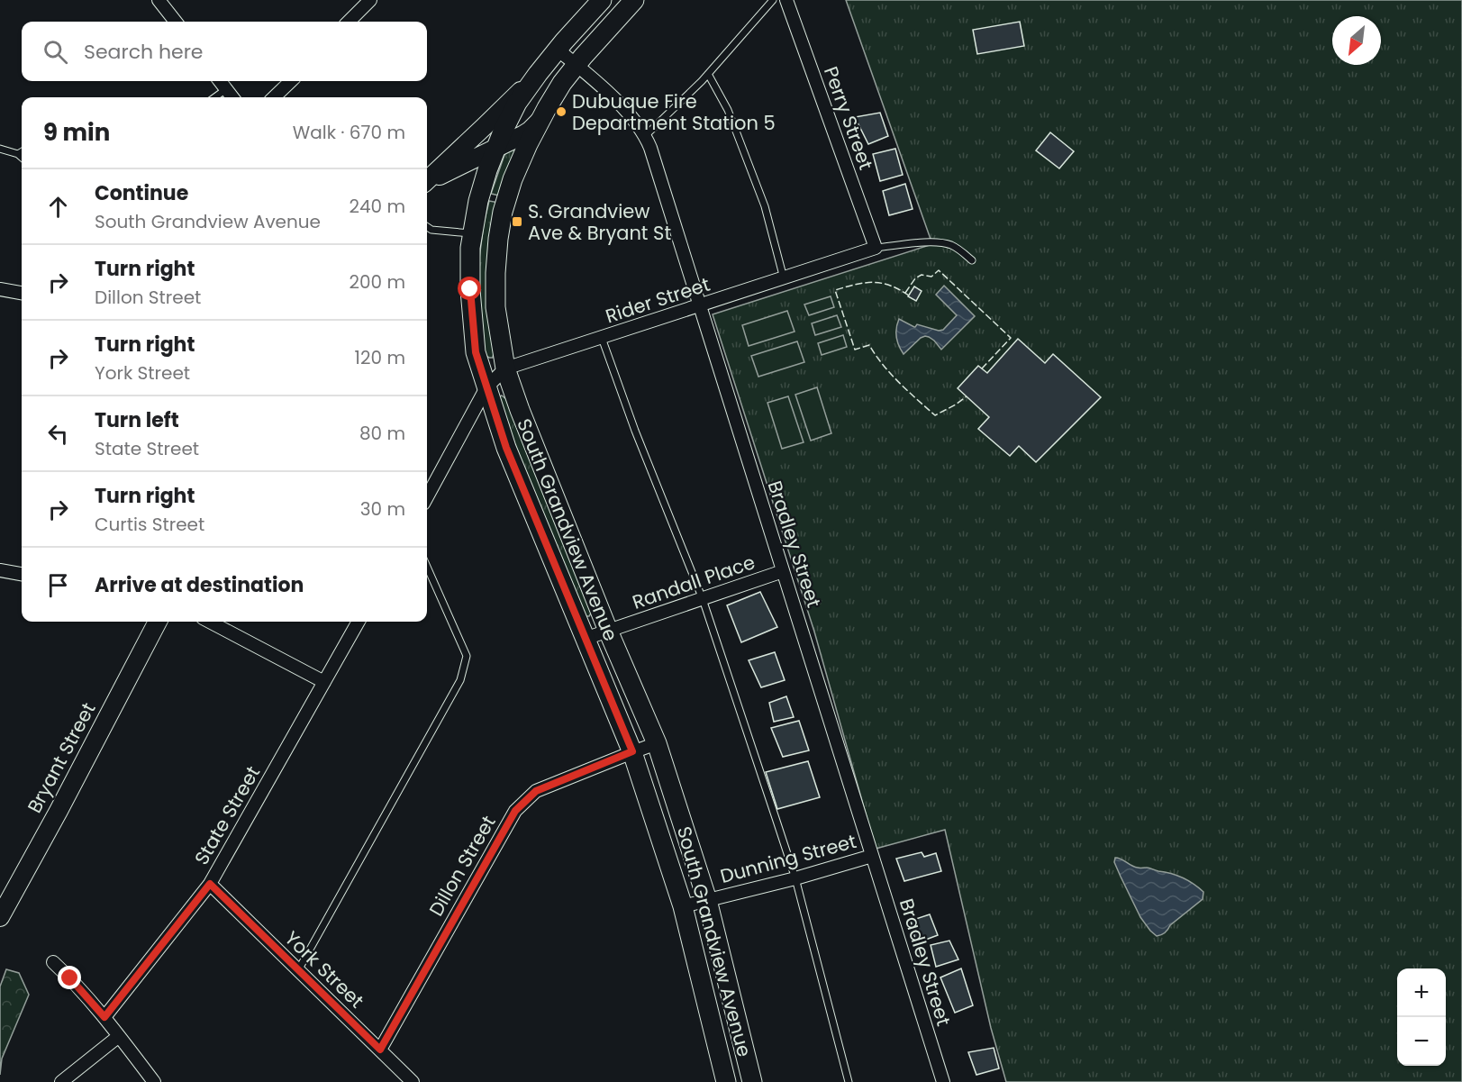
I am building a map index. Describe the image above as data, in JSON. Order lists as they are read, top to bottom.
{
  "streets": {
    "main road": ["South Grandview Avenue", "Bryant Street"],
    "street": [
      "Perry Street",
      "Rider Street",
      "Bradley Street",
      "Randall Place",
      "State Street",
      "Dunning Street",
      "Dillon Street",
      "York Street"
    ]
  },
  "crossings": [
    ["Perry Street", "Rider Street"],
    ["Rider Street", "South Grandview Avenue"],
    ["Rider Street", "Bradley Street"],
    ["South Grandview Avenue", "Bradley Street"],
    ["South Grandview Avenue", "Randall Place"],
    ["South Grandview Avenue", "Dunning Street"],
    ["South Grandview Avenue", "Dillon Street"],
    ["Bradley Street", "Randall Place"],
    ["Bradley Street", "Dunning Street"],
    ["State Street", "York Street"],
    ["Dillon Street", "York Street"]
  ],
  "places": {
    "other": ["Dubuque Fire Department Station 5"],
    "transit": ["S. Grandview Ave & Bryant St"]
  },
  "north": "bottom left",
  "page": {
    "search": "Search here",
    "heading": ["9 min", "Walk · 670 m"],
    "list": [
      ["Continue", "South Grandview Avenue", "240 m"],
      ["Turn right", "Dillon Street", "200 m"],
      ["Turn right", "York Street", "120 m"],
      ["Turn left", "State Street", "80 m"],
      ["Turn right", "Curtis Street", "30 m"],
      "Arrive at destination"
    ],
    "map_buttons": ["+", "−"]
  }
}
